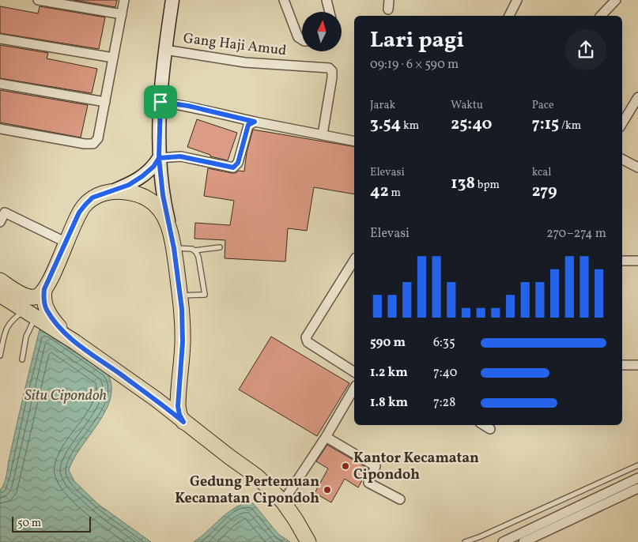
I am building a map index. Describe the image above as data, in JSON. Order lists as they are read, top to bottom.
{
  "streets": {
    "street": ["Gang Haji Amud"]
  },
  "water": ["Situ Cipondoh"],
  "places": ["Kantor Kecamatan Cipondoh", "Gedung Pertemuan Kecamatan Cipondoh"],
  "scale_bar": "50 m",
  "north": "top",
  "page": {
    "heading": ["Lari pagi", "09:19 · 6 × 590 m"],
    "stats": [
      ["Jarak", "3.54 km"],
      ["Waktu", "25:40"],
      ["Pace", "7:15 /km"],
      ["Elevasi", "42 m"],
      ["138 bpm"],
      ["kcal", "279"]
    ],
    "chart": ["Elevasi", "270–274 m"],
    "list": [
      {
        "name": "590 m",
        "note": "6:35"
      },
      {
        "name": "1.2 km",
        "note": "7:40"
      },
      {
        "name": "1.8 km",
        "note": "7:28"
      }
    ],
    "scale": "50 m"
  }
}
